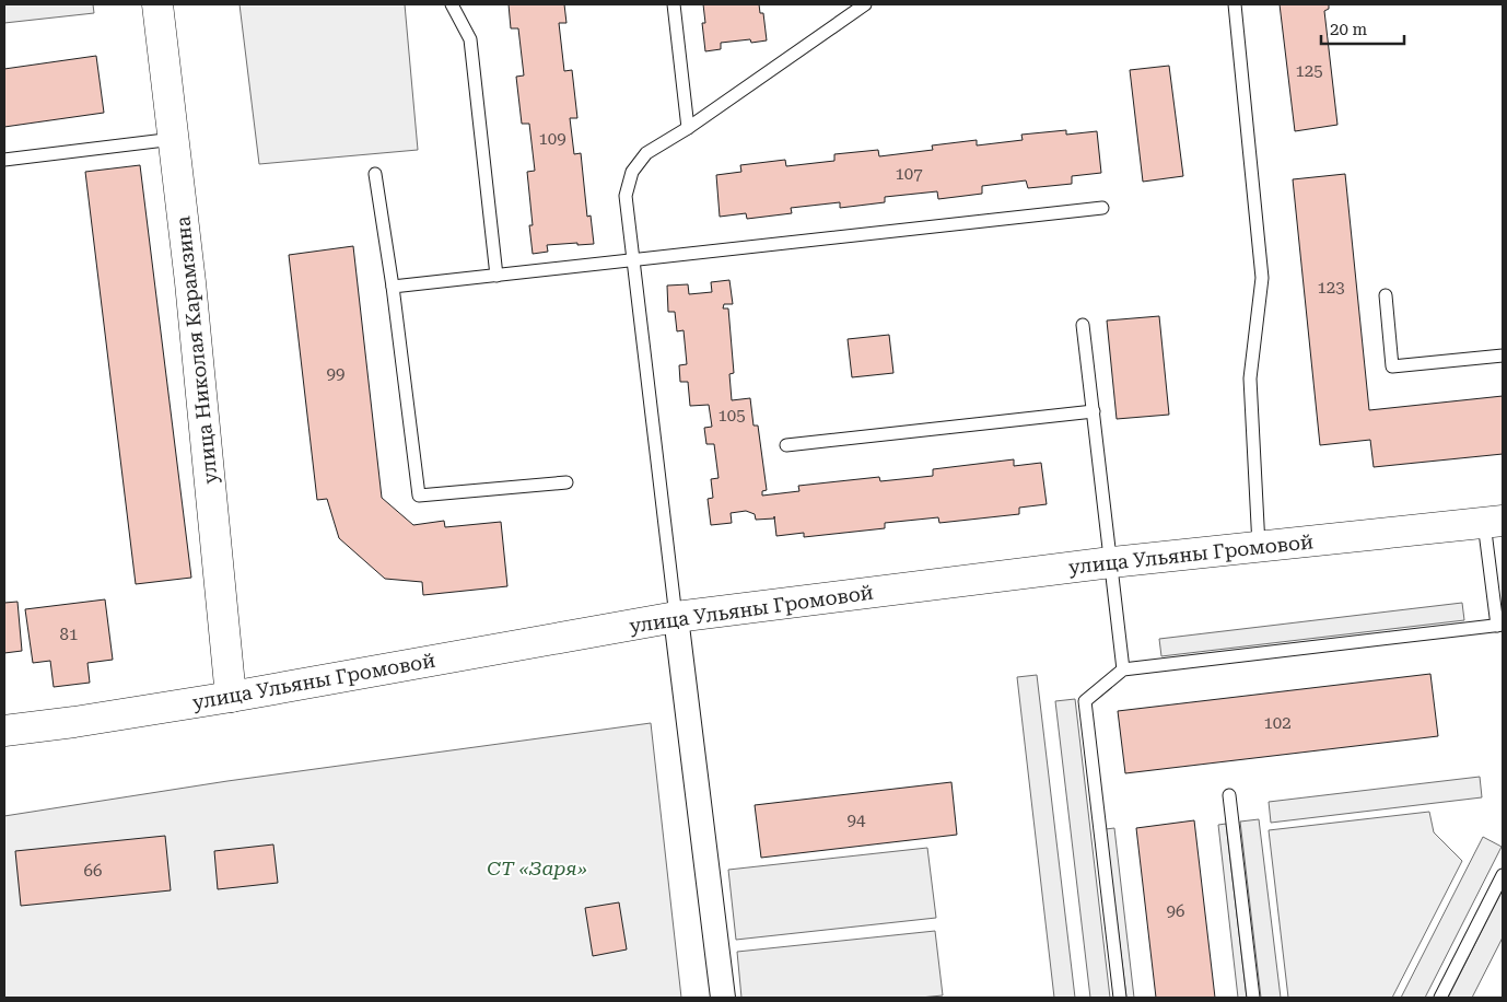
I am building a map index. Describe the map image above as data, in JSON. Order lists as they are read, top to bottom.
{
  "streets": {
    "main road": ["улица Николая Карамзина", "улица Ульяны Громовой"]
  },
  "crossings": [
    ["улица Николая Карамзина", "улица Ульяны Громовой"]
  ],
  "parks": ["СТ «Заря»"],
  "house_numbers": [
    "125",
    "109",
    "107",
    "123",
    "99",
    "105",
    "81",
    "102",
    "94",
    "66",
    "96"
  ],
  "scale_bar": "20 m"
}
